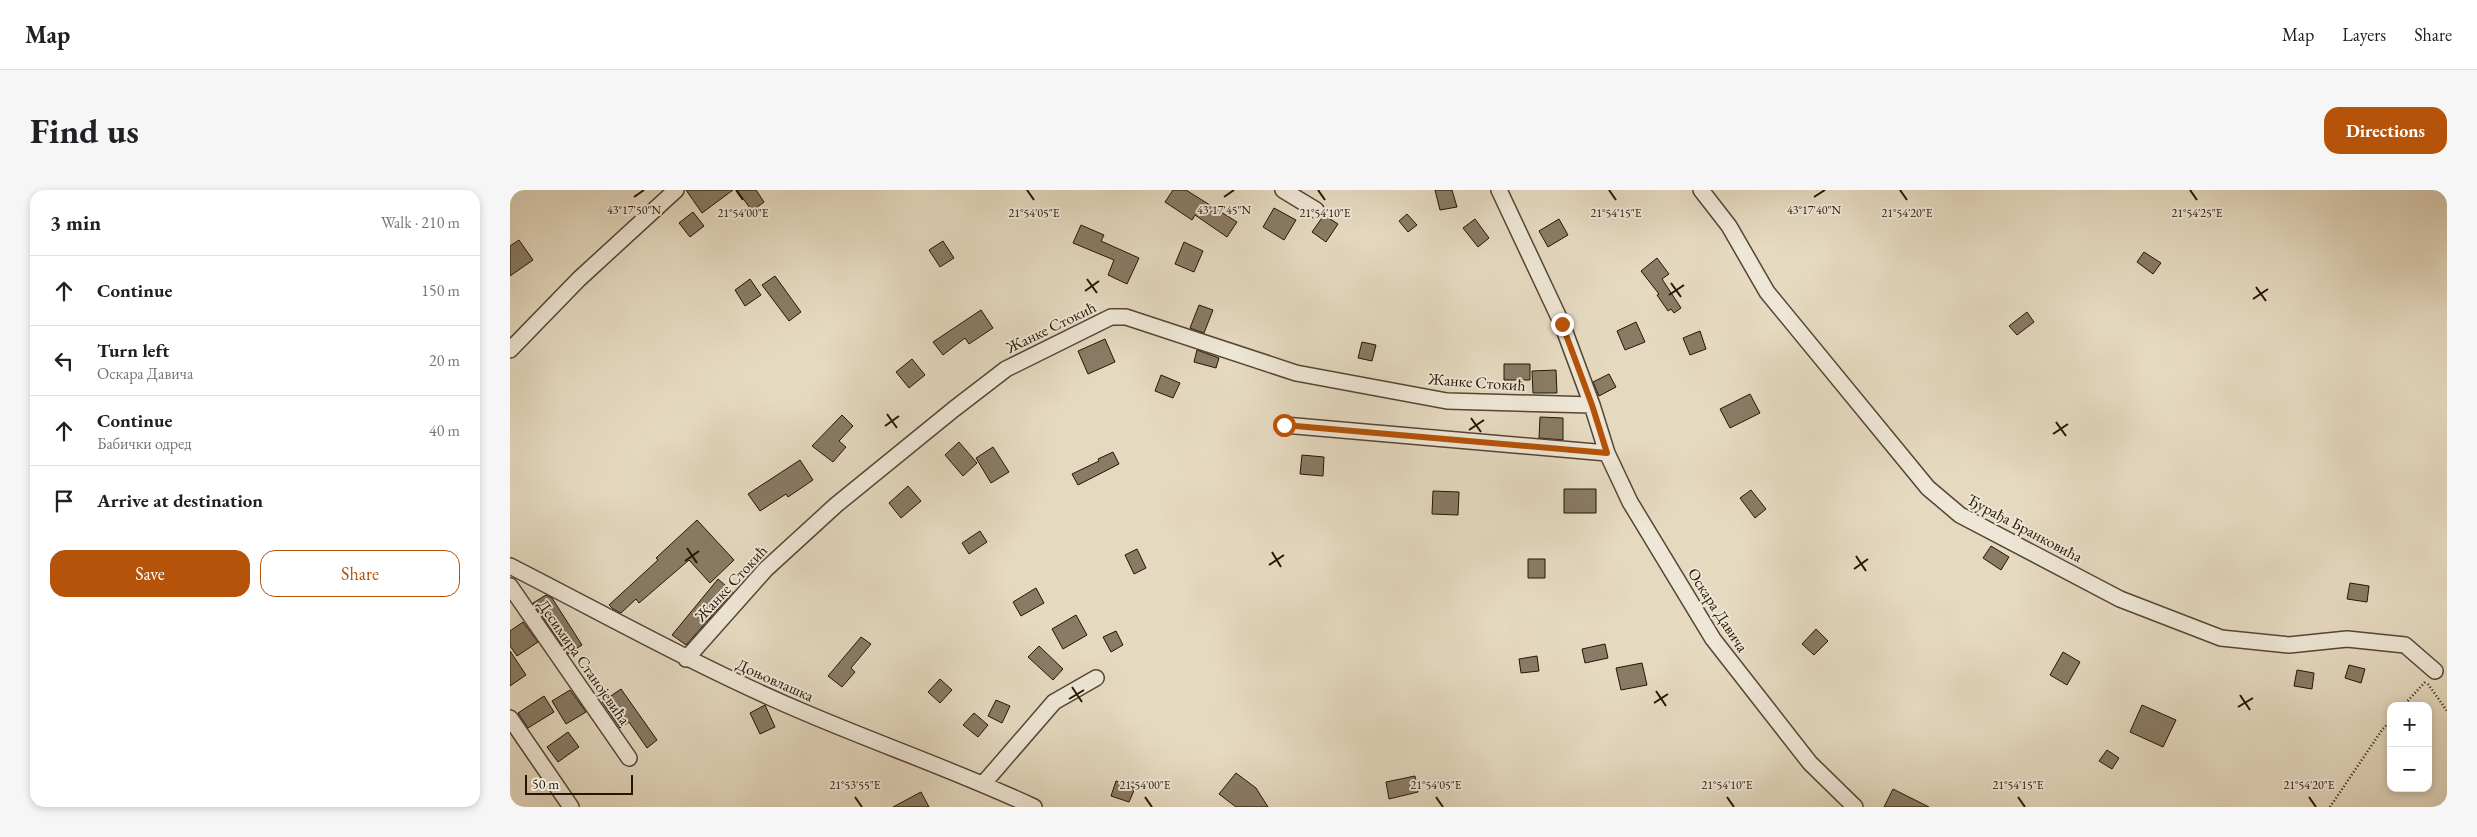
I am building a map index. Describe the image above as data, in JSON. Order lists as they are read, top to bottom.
{
  "streets": {
    "street": [
      "Жанке Стокић",
      "Ђурађа Бранковића",
      "Оскара Давича",
      "Десимира Станојевића",
      "Доњовлашка"
    ]
  },
  "crossings": [
    ["Жанке Стокић", "Оскара Давича"],
    ["Жанке Стокић", "Доњовлашка"]
  ],
  "scale_bar": "50 m",
  "page": {
    "header": "Map",
    "nav": ["Map", "Layers", "Share"],
    "buttons": [
      "Directions",
      ["Save", "Share"]
    ],
    "title": "Find us",
    "heading": ["3 min", "Walk · 210 m"],
    "list": [
      ["Continue", "150 m"],
      ["Turn left", "Оскара Давича", "20 m"],
      ["Continue", "Бабички одред", "40 m"],
      "Arrive at destination"
    ],
    "map_buttons": ["+", "−"],
    "scale": "50 m"
  },
  "coordinates": [
    "43°17'50\"N",
    "43°17'45\"N",
    "43°17'40\"N",
    "21°54'00\"E",
    "21°54'05\"E",
    "21°54'10\"E",
    "21°54'15\"E",
    "21°54'20\"E",
    "21°54'25\"E",
    "21°53'55\"E"
  ]
}
